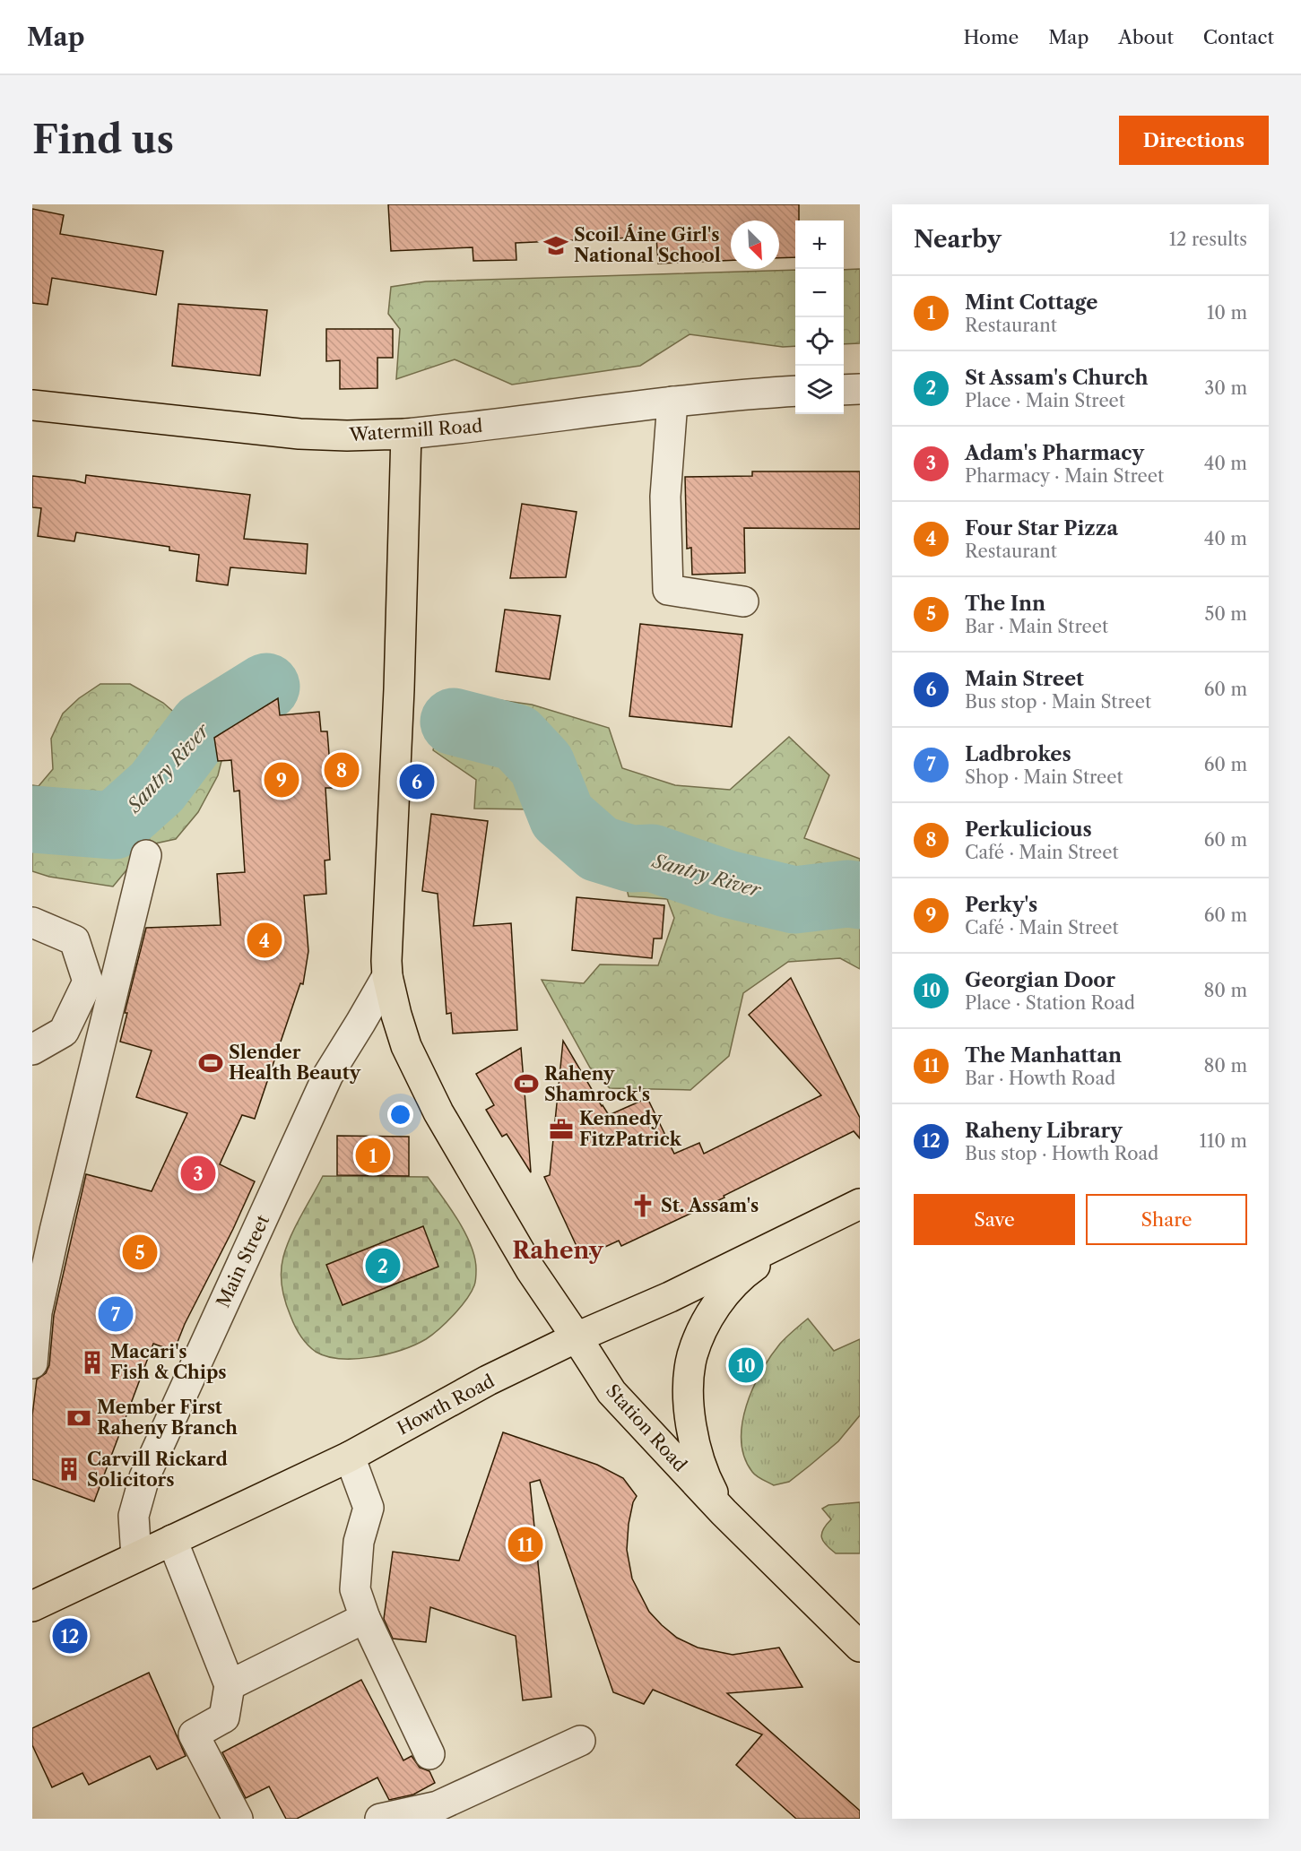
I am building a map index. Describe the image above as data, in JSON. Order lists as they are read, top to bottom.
{
  "streets": {
    "main road": [
      "Watermill Road",
      "Main Street",
      "Howth Road",
      "Station Road"
    ]
  },
  "crossings": [
    ["Watermill Road", "Main Street"],
    ["Main Street", "Howth Road"],
    ["Main Street", "Station Road"],
    ["Howth Road", "Station Road"]
  ],
  "districts": ["Raheny"],
  "water": ["Santry River"],
  "places": {
    "school or university": ["Scoil Áine Girl's National School"],
    "sports": ["Slender Health Beauty", "Raheny Shamrock's"],
    "office": ["Kennedy FitzPatrick"],
    "church": ["St. Assam's"],
    "building": ["Macari's Fish & Chips", "Carvill Rickard Solicitors"],
    "bank": ["Member First Raheny Branch"]
  },
  "north": "bottom right",
  "page": {
    "header": "Map",
    "nav": [
      "Home",
      "Map",
      "About",
      "Contact"
    ],
    "buttons": [
      "Directions",
      ["Save", "Share"]
    ],
    "title": "Find us",
    "heading": ["Nearby", "12 results"],
    "map_buttons": ["+", "−"],
    "list": [
      {
        "mark": "1",
        "name": "Mint Cottage",
        "note": "Restaurant",
        "value": "10 m"
      },
      {
        "mark": "2",
        "name": "St Assam's Church",
        "note": "Place · Main Street",
        "value": "30 m"
      },
      {
        "mark": "3",
        "name": "Adam's Pharmacy",
        "note": "Pharmacy · Main Street",
        "value": "40 m"
      },
      {
        "mark": "4",
        "name": "Four Star Pizza",
        "note": "Restaurant",
        "value": "40 m"
      },
      {
        "mark": "5",
        "name": "The Inn",
        "note": "Bar · Main Street",
        "value": "50 m"
      },
      {
        "mark": "6",
        "name": "Main Street",
        "note": "Bus stop · Main Street",
        "value": "60 m"
      },
      {
        "mark": "7",
        "name": "Ladbrokes",
        "note": "Shop · Main Street",
        "value": "60 m"
      },
      {
        "mark": "8",
        "name": "Perkulicious",
        "note": "Café · Main Street",
        "value": "60 m"
      },
      {
        "mark": "9",
        "name": "Perky's",
        "note": "Café · Main Street",
        "value": "60 m"
      },
      {
        "mark": "10",
        "name": "Georgian Door",
        "note": "Place · Station Road",
        "value": "80 m"
      },
      {
        "mark": "11",
        "name": "The Manhattan",
        "note": "Bar · Howth Road",
        "value": "80 m"
      },
      {
        "mark": "12",
        "name": "Raheny Library",
        "note": "Bus stop · Howth Road",
        "value": "110 m"
      }
    ],
    "pins": [
      "8",
      "9",
      "6",
      "4",
      "1",
      "3",
      "5",
      "2",
      "7",
      "10",
      "11",
      "12"
    ]
  }
}
